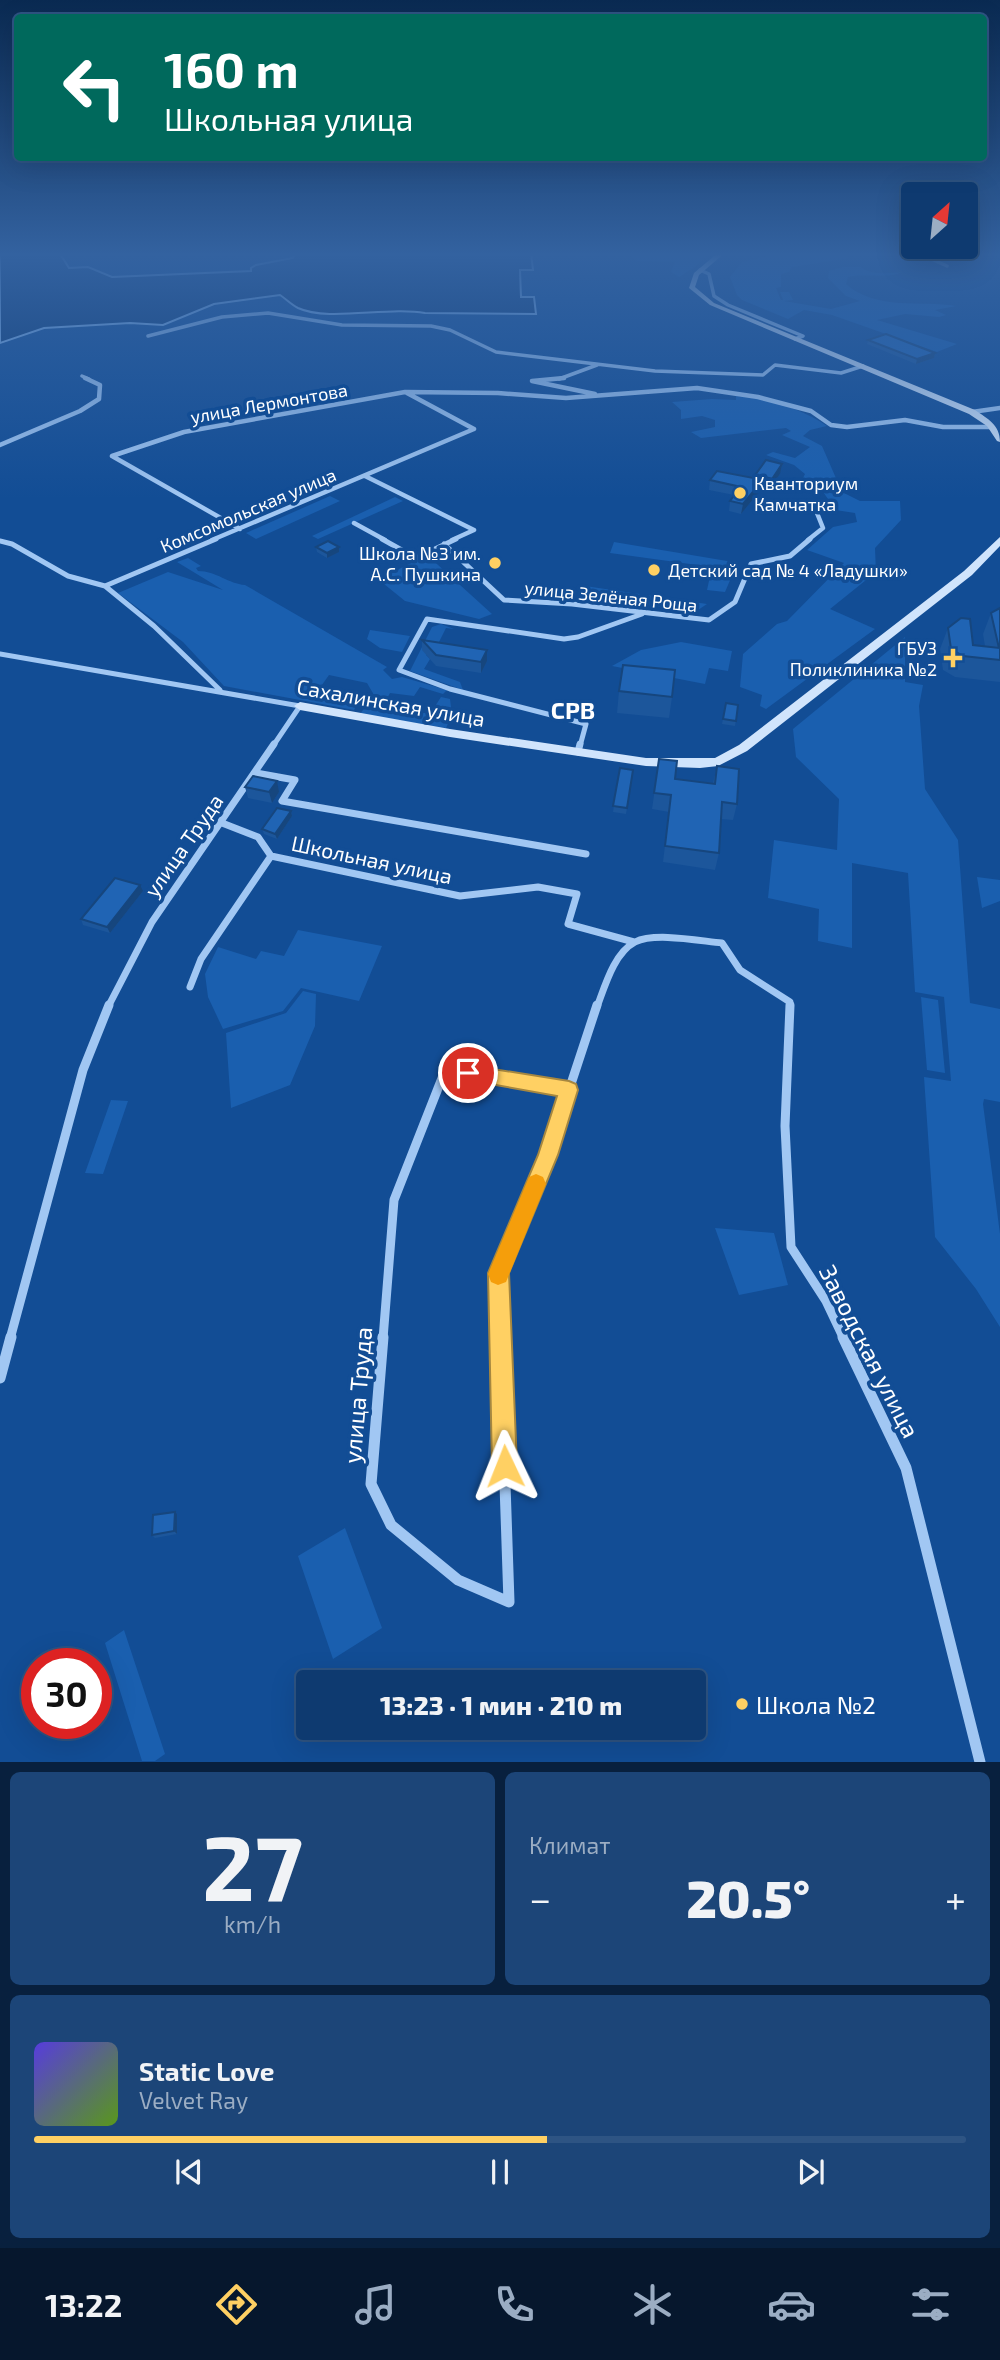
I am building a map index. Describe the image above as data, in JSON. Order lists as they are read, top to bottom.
{
  "streets": {
    "street": [
      "улица Лермонтова",
      "Комсомольская улица",
      "улица Зелёная Роща",
      "Сахалинская улица",
      "улица Труда",
      "Школьная улица",
      "Заводская улица"
    ]
  },
  "crossings": [
    ["улица Лермонтова", "Комсомольская улица"],
    ["Сахалинская улица", "улица Труда"],
    ["Школьная улица", "Заводская улица"]
  ],
  "districts": ["СРВ"],
  "places": {
    "other": [
      "Кванториум Камчатка",
      "Школа №3 им. А.С. Пушкина",
      "Детский сад № 4 «Ладушки»",
      "Школа №2"
    ],
    "health": ["ГБУЗ Поликлиника №2"]
  },
  "north": "top right",
  "page": {
    "turn": ["160 m", "Школьная улица"],
    "limit": "30",
    "trip": "13:23 · 1 мин · 210 m",
    "tile": [
      ["27", "km/h"],
      "Климат"
    ],
    "heat": ["−", "20.5°", "+"],
    "song": ["Static Love", "Velvet Ray"],
    "tabs": "13:22"
  }
}
